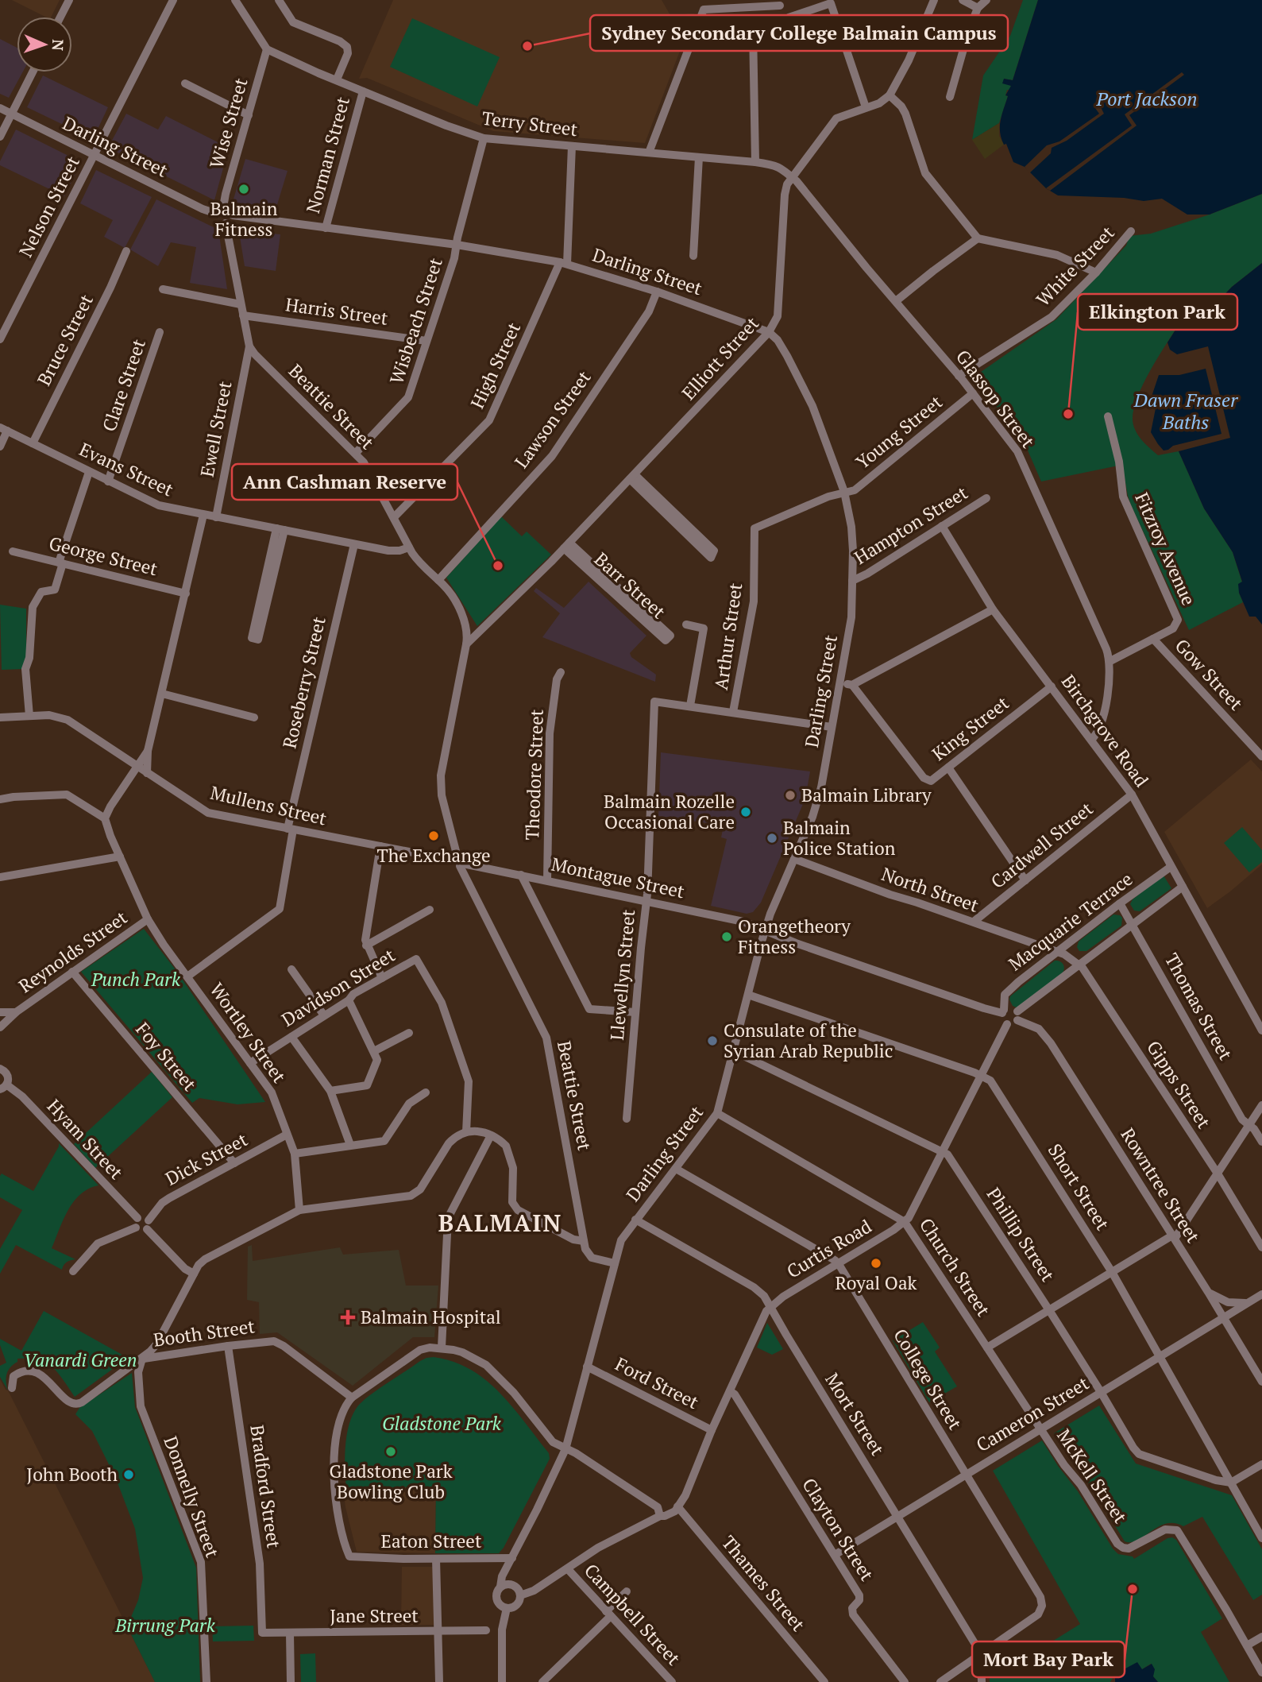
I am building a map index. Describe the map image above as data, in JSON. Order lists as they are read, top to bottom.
{
  "streets": {
    "street": [
      "Wise Street",
      "Terry Street",
      "Darling Street",
      "Norman Street",
      "Nelson Street",
      "White Street",
      "Harris Street",
      "Wisbeach Street",
      "Bruce Street",
      "Elliott Street",
      "High Street",
      "Clare Street",
      "Glassop Street",
      "Beattie Street",
      "Lawson Street",
      "Ewell Street",
      "Young Street",
      "Evans Street",
      "Hampton Street",
      "Fitzroy Avenue",
      "George Street",
      "Barr Street",
      "Arthur Street",
      "Gow Street",
      "Roseberry Street",
      "King Street",
      "Birchgrove Road",
      "Theodore Street",
      "Mullens Street",
      "Cardwell Street",
      "Montague Street",
      "North Street",
      "Macquarie Terrace",
      "Reynolds Street",
      "Llewellyn Street",
      "Davidson Street",
      "Thomas Street",
      "Wortley Street",
      "Foy Street",
      "Gipps Street",
      "Hyam Street",
      "Dick Street",
      "Rowntree Street",
      "Short Street",
      "Phillip Street",
      "Curtis Road",
      "Church Street",
      "Booth Street",
      "College Street",
      "Ford Street",
      "Mort Street",
      "Cameron Street",
      "McKell Street",
      "Bradford Street",
      "Donnelly Street",
      "Clayton Street",
      "Eaton Street",
      "Thames Street",
      "Campbell Street",
      "Jane Street"
    ]
  },
  "crossings": [
    ["Wise Street", "Terry Street"],
    ["Wise Street", "Darling Street"],
    ["Terry Street", "Norman Street"],
    ["Terry Street", "Wisbeach Street"],
    ["Terry Street", "Elliott Street"],
    ["Terry Street", "High Street"],
    ["Terry Street", "Glassop Street"],
    ["Darling Street", "Norman Street"],
    ["Darling Street", "Nelson Street"],
    ["Darling Street", "Wisbeach Street"],
    ["Darling Street", "Elliott Street"],
    ["Darling Street", "High Street"],
    ["Darling Street", "Lawson Street"],
    ["Darling Street", "Young Street"],
    ["Darling Street", "Hampton Street"],
    ["Darling Street", "Arthur Street"],
    ["Darling Street", "Montague Street"],
    ["Darling Street", "North Street"],
    ["Darling Street", "Short Street"],
    ["Darling Street", "Phillip Street"],
    ["Darling Street", "Church Street"],
    ["Darling Street", "College Street"],
    ["Darling Street", "Ford Street"],
    ["Darling Street", "Mort Street"],
    ["Darling Street", "Eaton Street"],
    ["White Street", "Glassop Street"],
    ["Harris Street", "Wisbeach Street"],
    ["Wisbeach Street", "Beattie Street"],
    ["Bruce Street", "Evans Street"],
    ["Elliott Street", "Glassop Street"],
    ["Elliott Street", "Beattie Street"],
    ["Elliott Street", "Barr Street"],
    ["High Street", "Beattie Street"],
    ["Clare Street", "Evans Street"],
    ["Glassop Street", "Young Street"],
    ["Glassop Street", "Birchgrove Road"],
    ["Beattie Street", "Lawson Street"],
    ["Beattie Street", "Ewell Street"],
    ["Beattie Street", "Evans Street"],
    ["Beattie Street", "Mullens Street"],
    ["Beattie Street", "Montague Street"],
    ["Ewell Street", "Evans Street"],
    ["Young Street", "Arthur Street"],
    ["Evans Street", "Roseberry Street"],
    ["Hampton Street", "Birchgrove Road"],
    ["Fitzroy Avenue", "Gow Street"],
    ["Roseberry Street", "Mullens Street"],
    ["Roseberry Street", "Wortley Street"],
    ["King Street", "Birchgrove Road"],
    ["Birchgrove Road", "Cardwell Street"],
    ["Birchgrove Road", "Macquarie Terrace"],
    ["Theodore Street", "Montague Street"],
    ["Mullens Street", "Montague Street"],
    ["Cardwell Street", "North Street"],
    ["Montague Street", "Llewellyn Street"],
    ["North Street", "Macquarie Terrace"],
    ["North Street", "Gipps Street"],
    ["Macquarie Terrace", "Thomas Street"],
    ["Macquarie Terrace", "Gipps Street"],
    ["Macquarie Terrace", "Rowntree Street"],
    ["Macquarie Terrace", "Curtis Road"],
    ["Reynolds Street", "Wortley Street"],
    ["Reynolds Street", "Foy Street"],
    ["Davidson Street", "Wortley Street"],
    ["Wortley Street", "Dick Street"],
    ["Foy Street", "Dick Street"],
    ["Rowntree Street", "Curtis Road"],
    ["Rowntree Street", "Cameron Street"],
    ["Short Street", "Phillip Street"],
    ["Short Street", "Curtis Road"],
    ["Short Street", "Cameron Street"],
    ["Phillip Street", "Curtis Road"],
    ["Phillip Street", "Cameron Street"],
    ["Curtis Road", "Church Street"],
    ["Curtis Road", "College Street"],
    ["Curtis Road", "Ford Street"],
    ["Curtis Road", "Mort Street"],
    ["Curtis Road", "Clayton Street"],
    ["Curtis Road", "Thames Street"],
    ["Church Street", "Cameron Street"],
    ["Church Street", "McKell Street"],
    ["Booth Street", "Bradford Street"],
    ["Booth Street", "Donnelly Street"],
    ["Booth Street", "Eaton Street"],
    ["College Street", "Mort Street"],
    ["College Street", "Cameron Street"],
    ["Mort Street", "Cameron Street"],
    ["Cameron Street", "McKell Street"],
    ["Cameron Street", "Clayton Street"],
    ["Bradford Street", "Jane Street"]
  ],
  "districts": ["BALMAIN"],
  "water": ["Port Jackson", "Dawn Fraser Baths"],
  "parks": [
    "Punch Park",
    "Vanardi Green",
    "Gladstone Park",
    "Birrung Park"
  ],
  "places": {
    "other": [
      "Sydney Secondary College Balmain Campus",
      "Balmain Fitness",
      "Elkington Park",
      "Ann Cashman Reserve",
      "Balmain Library",
      "Balmain Rozelle Occasional Care",
      "The Exchange",
      "Balmain Police Station",
      "Orangetheory Fitness",
      "Consulate of the Syrian Arab Republic",
      "Royal Oak",
      "Gladstone Park Bowling Club",
      "John Booth",
      "Mort Bay Park"
    ],
    "health": ["Balmain Hospital"]
  },
  "north": "right"
}
